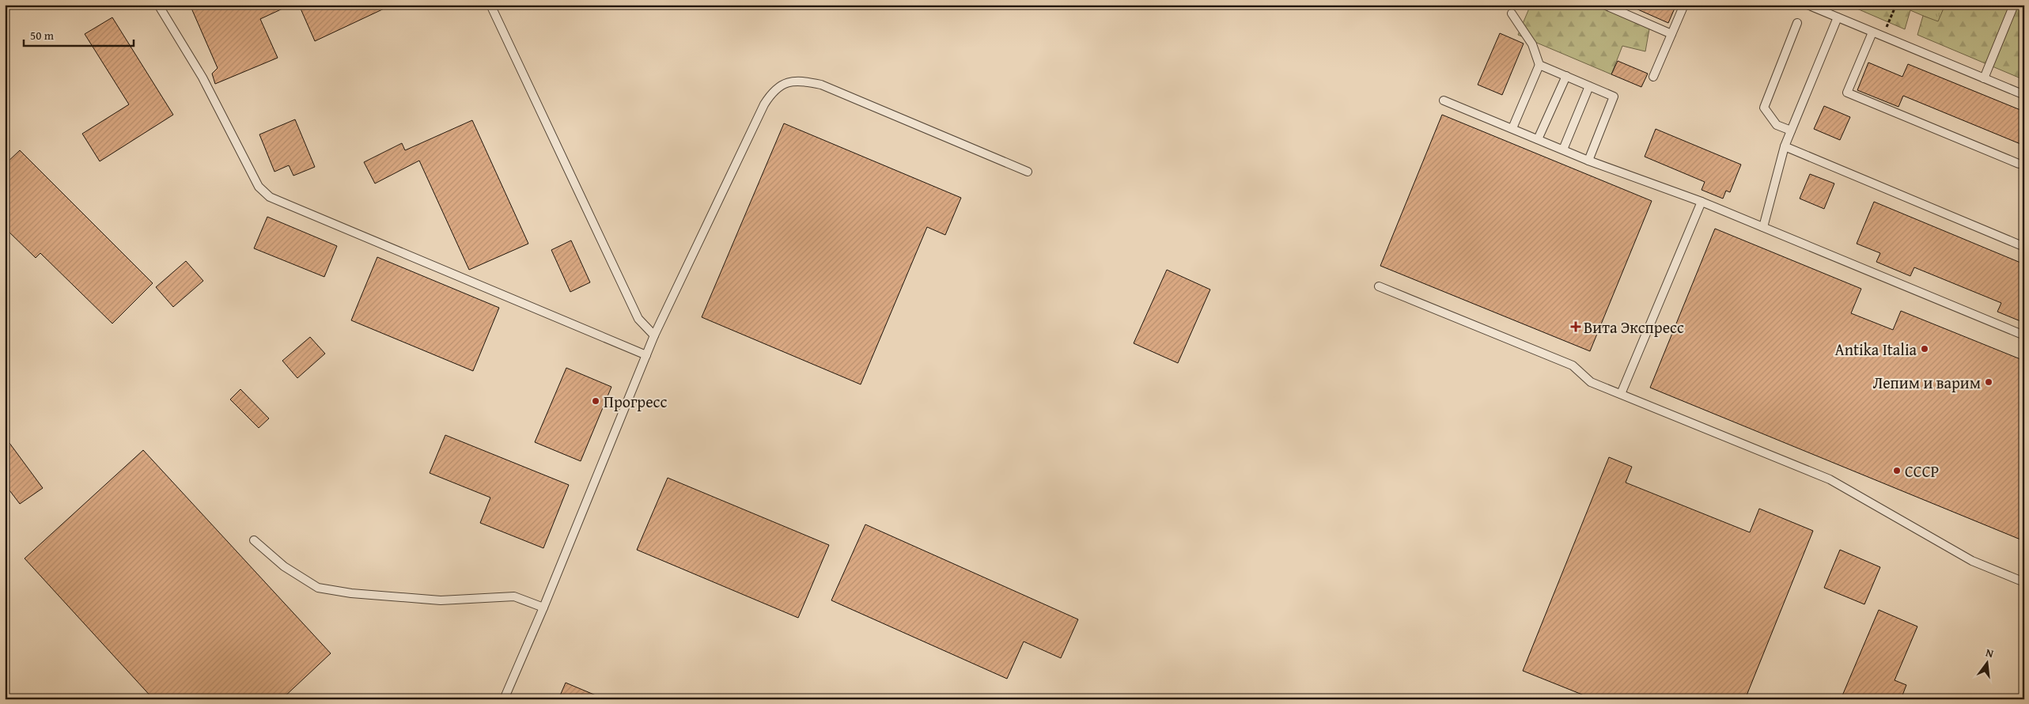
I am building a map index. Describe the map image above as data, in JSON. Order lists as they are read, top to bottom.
{
  "places": {
    "health": ["Вита Экспресс"],
    "other": [
      "Antika Italia",
      "Лепим и варим",
      "Прогресс",
      "СССР"
    ]
  },
  "scale_bar": "50 m",
  "north": "top"
}
